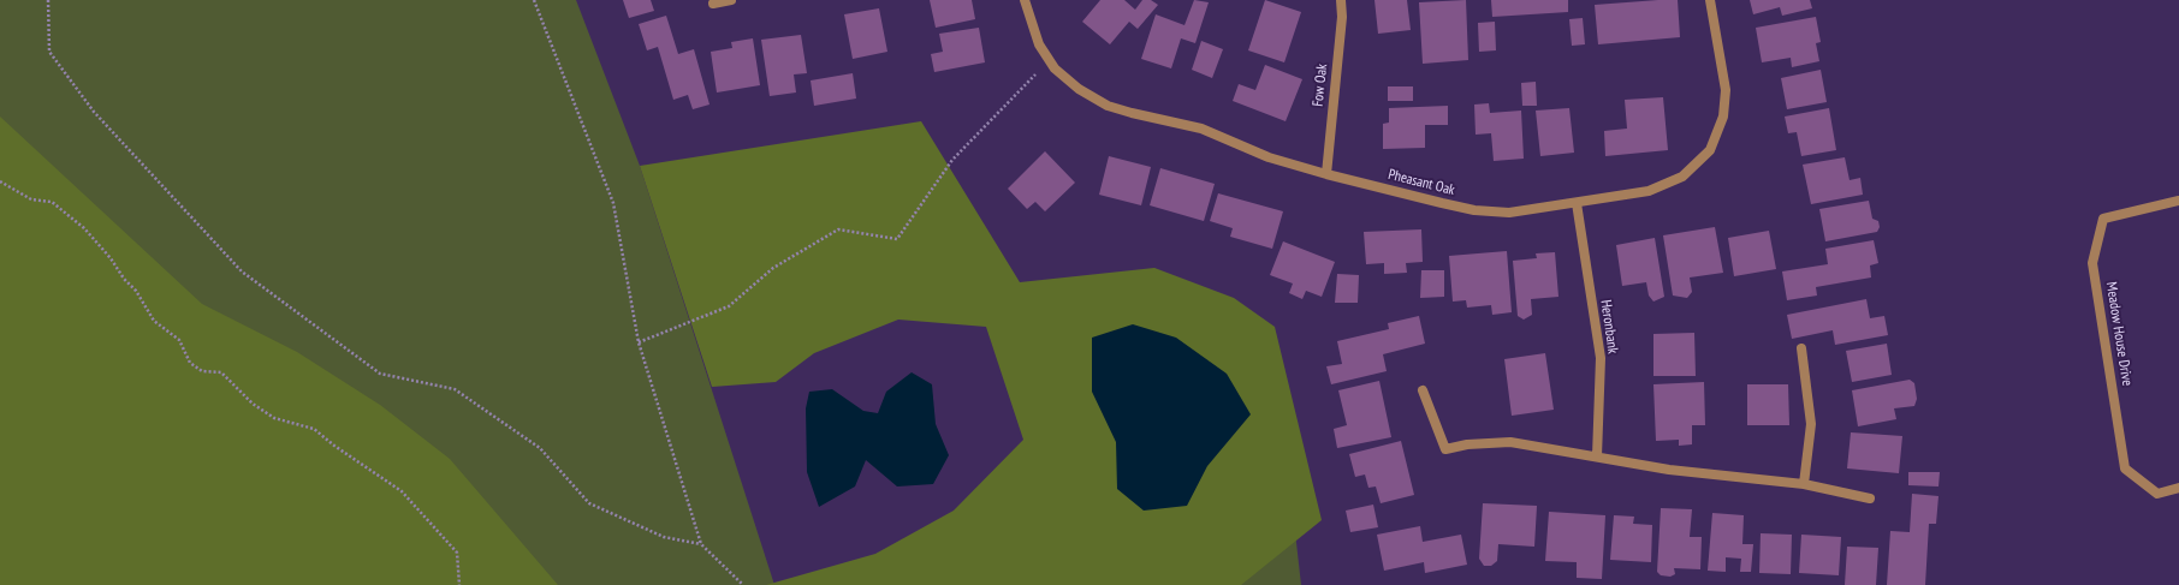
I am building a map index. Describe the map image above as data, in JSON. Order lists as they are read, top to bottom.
{
  "streets": {
    "street": [
      "Fow Oak",
      "Pheasant Oak",
      "Heronbank",
      "Meadow House Drive"
    ]
  },
  "crossings": [
    ["Fow Oak", "Pheasant Oak"],
    ["Pheasant Oak", "Heronbank"]
  ]
}
